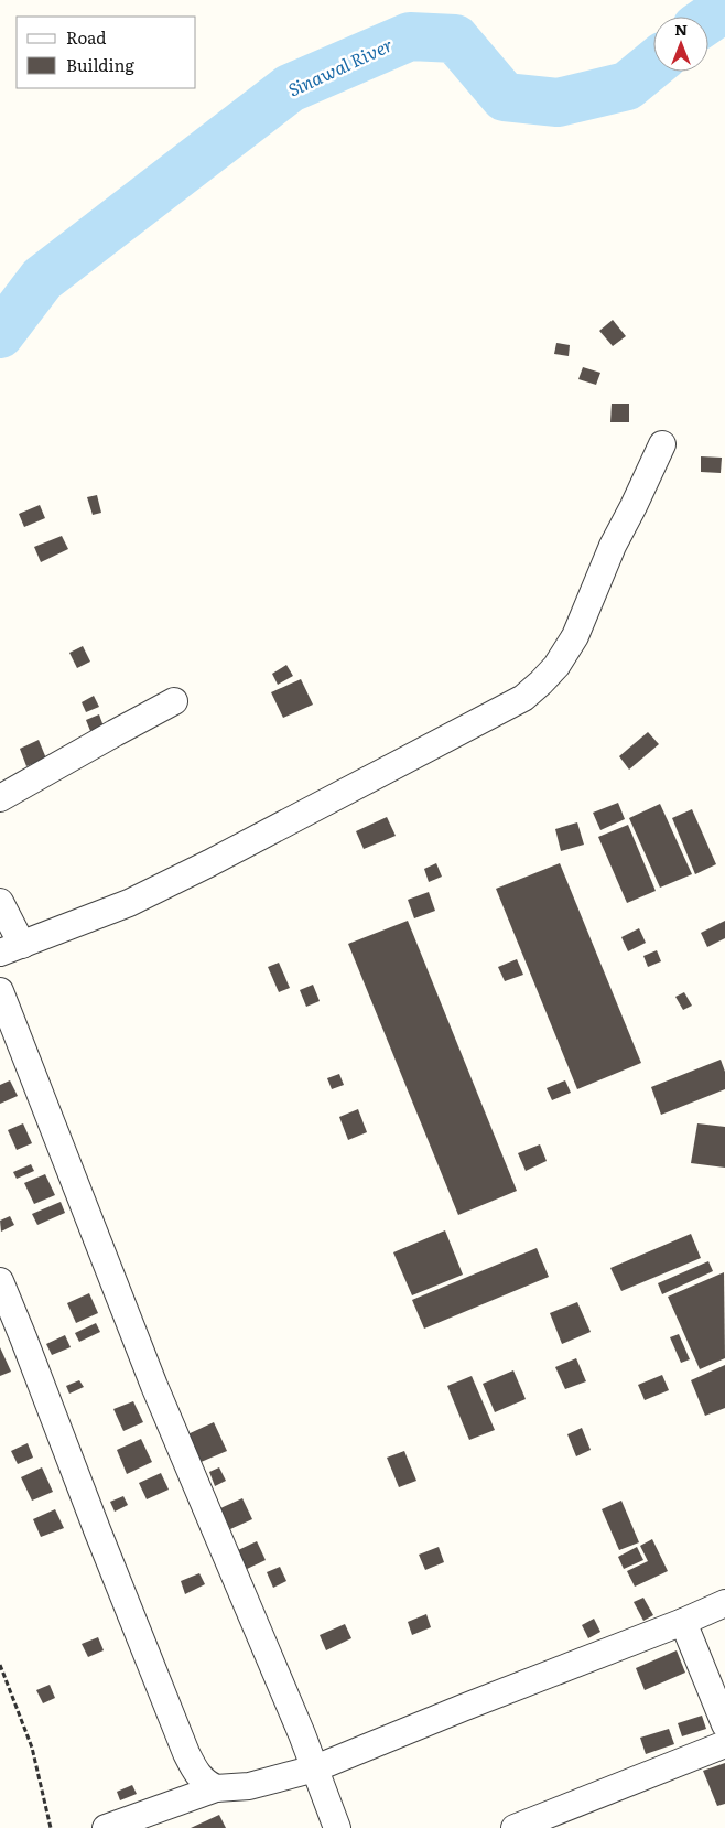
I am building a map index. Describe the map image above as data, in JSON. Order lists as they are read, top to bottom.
{
  "water": ["Sinawal River"],
  "legend": ["Road", "Building"],
  "north": "top"
}
